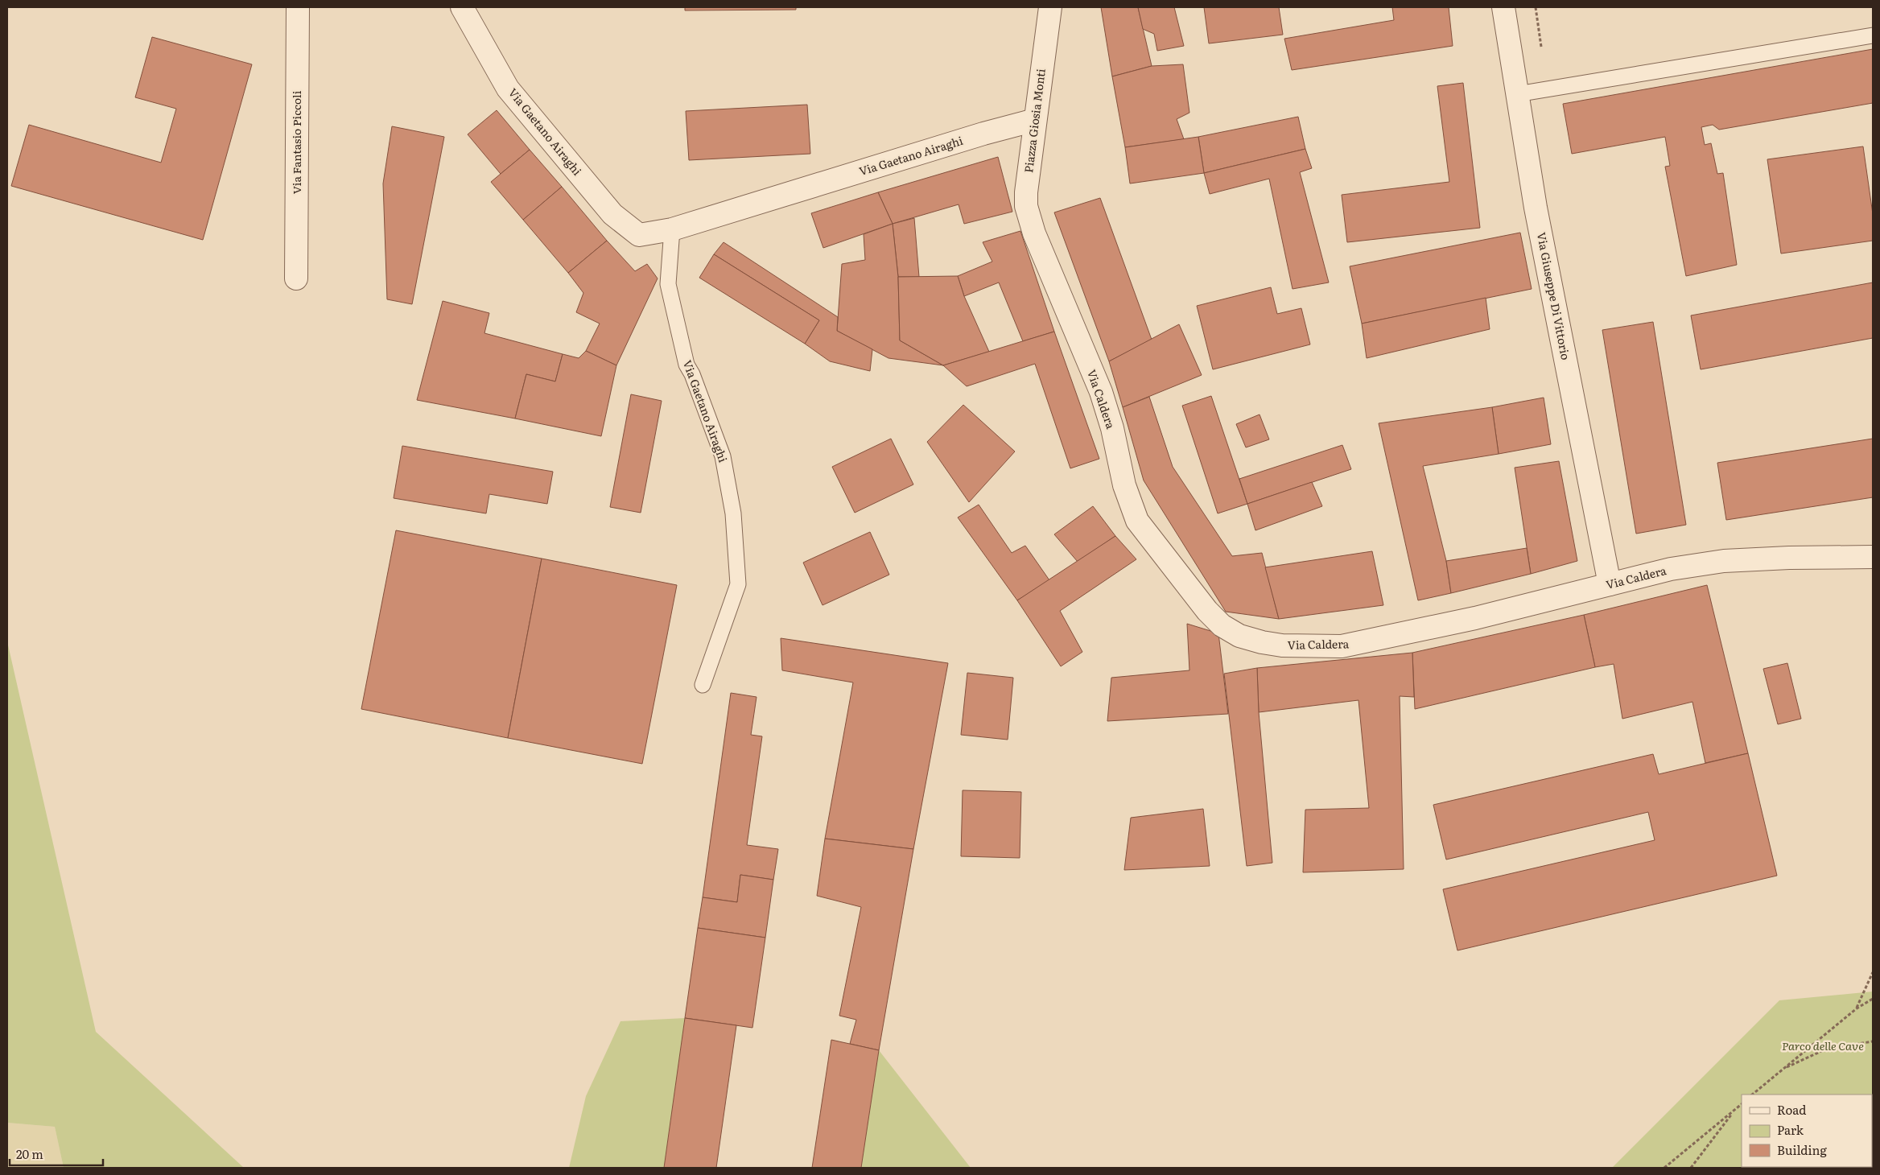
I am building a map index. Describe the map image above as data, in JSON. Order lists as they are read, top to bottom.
{
  "streets": {
    "street": [
      "Piazza Giosia Monti",
      "Via Gaetano Airaghi",
      "Via Fantasio Piccoli",
      "Via Giuseppe Di Vittorio",
      "Via Caldera"
    ]
  },
  "crossings": [
    ["Piazza Giosia Monti", "Via Gaetano Airaghi"],
    ["Piazza Giosia Monti", "Via Caldera"],
    ["Via Giuseppe Di Vittorio", "Via Caldera"]
  ],
  "parks": ["Parco delle Cave"],
  "legend": ["Road", "Park", "Building"],
  "scale_bar": "20 m"
}
